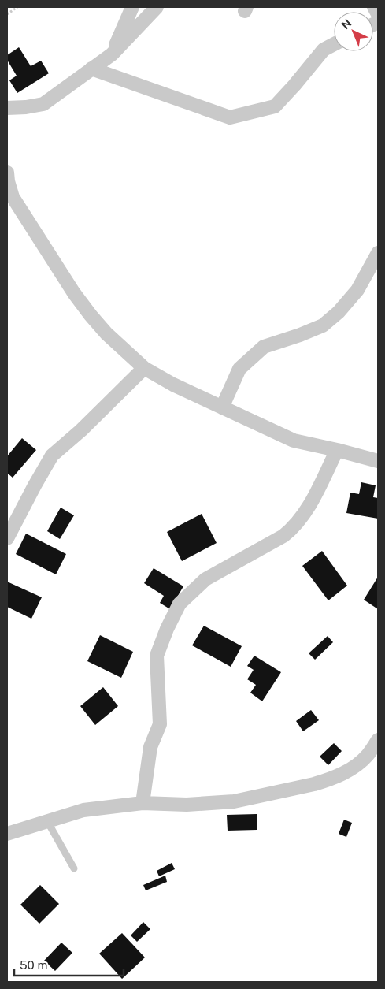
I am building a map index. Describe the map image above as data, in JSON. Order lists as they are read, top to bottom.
{
  "scale_bar": "50 m",
  "north": "top left"
}
